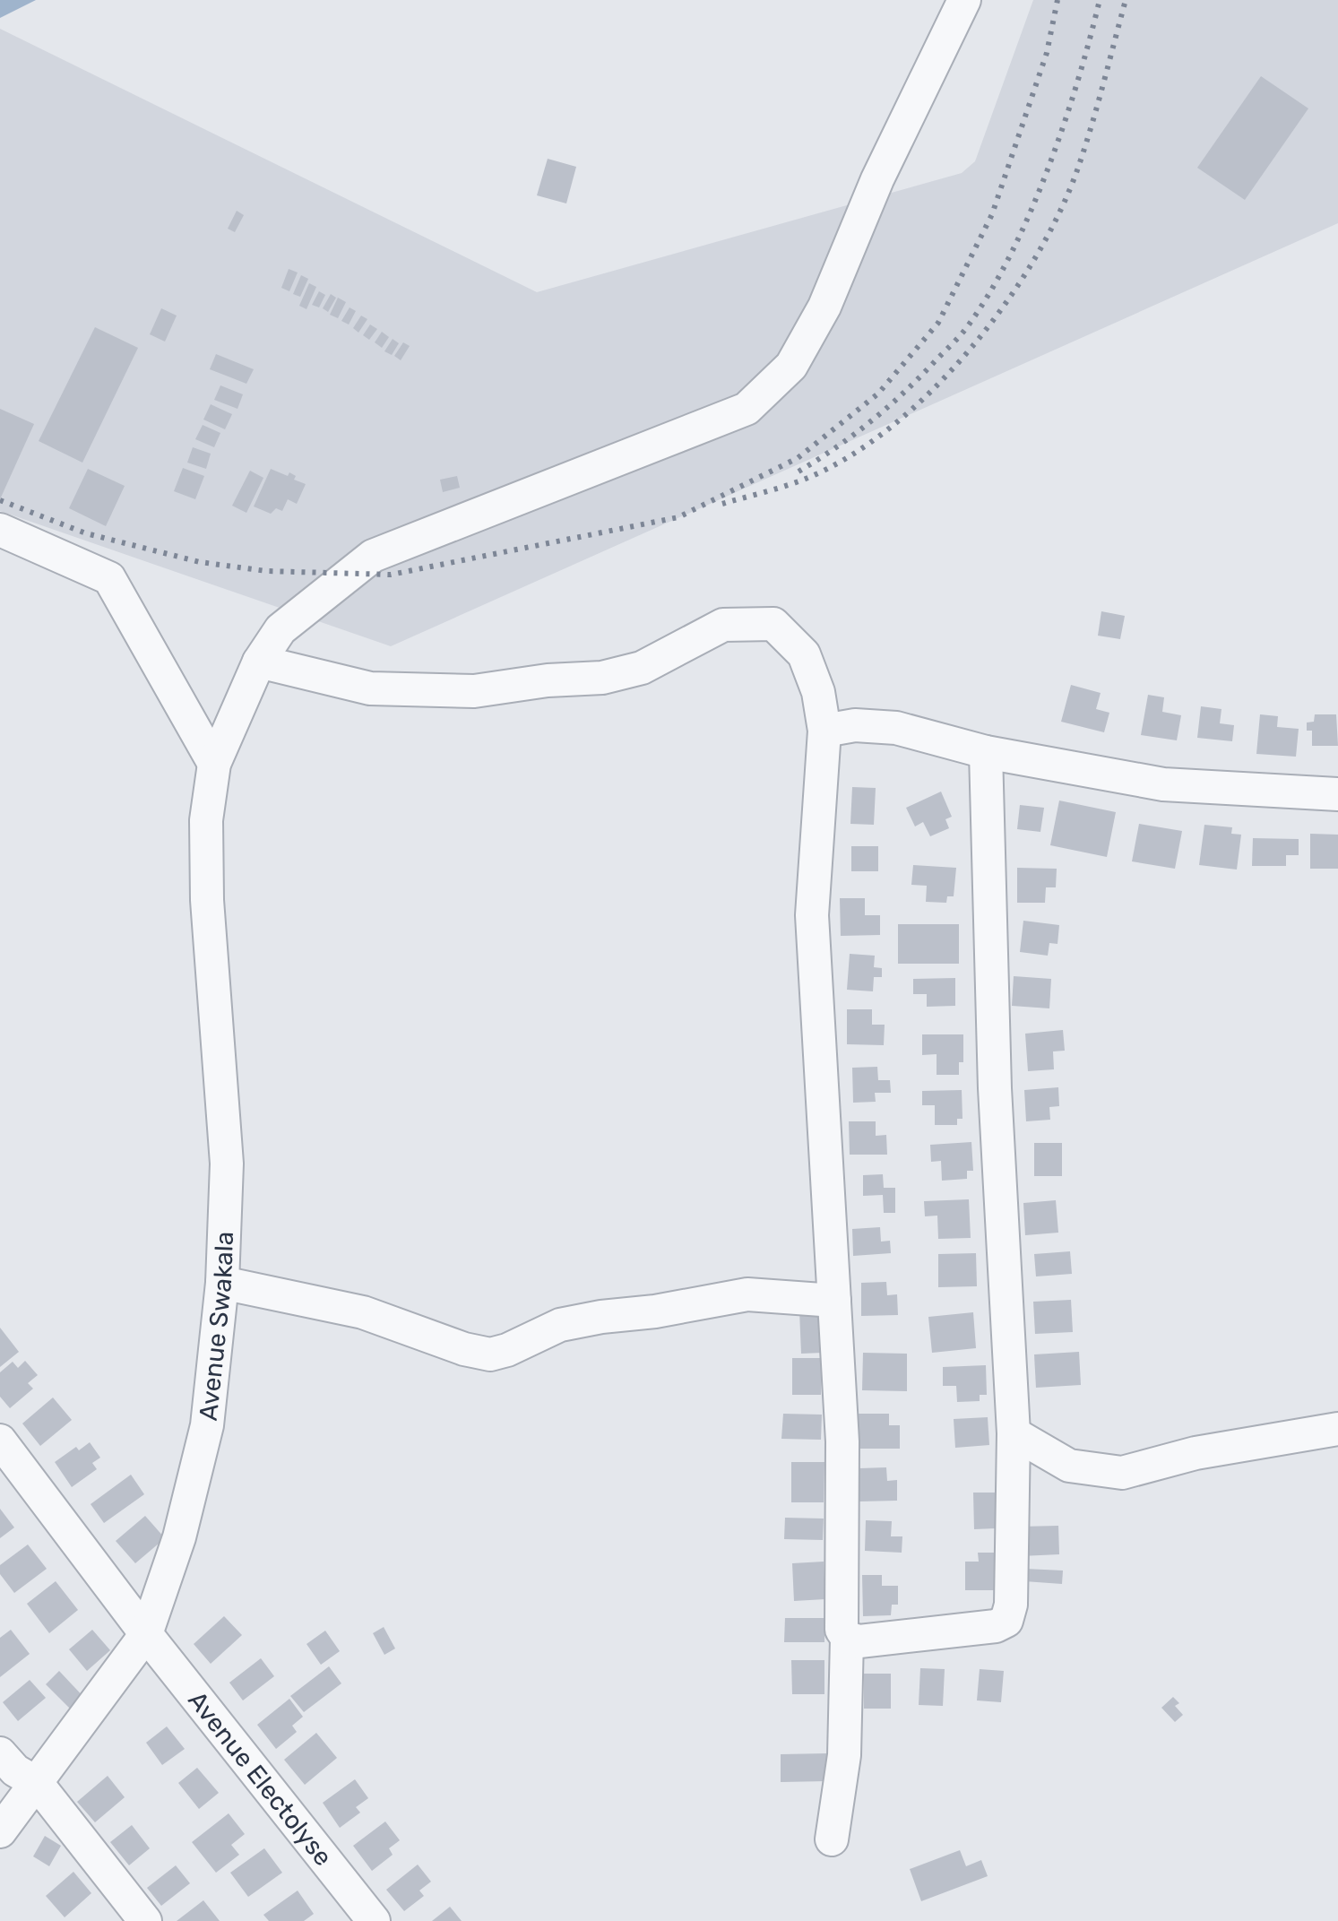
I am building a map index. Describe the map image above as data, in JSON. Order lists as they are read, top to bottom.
{
  "streets": {
    "street": ["Avenue Swakala", "Avenue Electolyse"]
  },
  "crossings": [
    ["Avenue Swakala", "Avenue Electolyse"]
  ]
}
